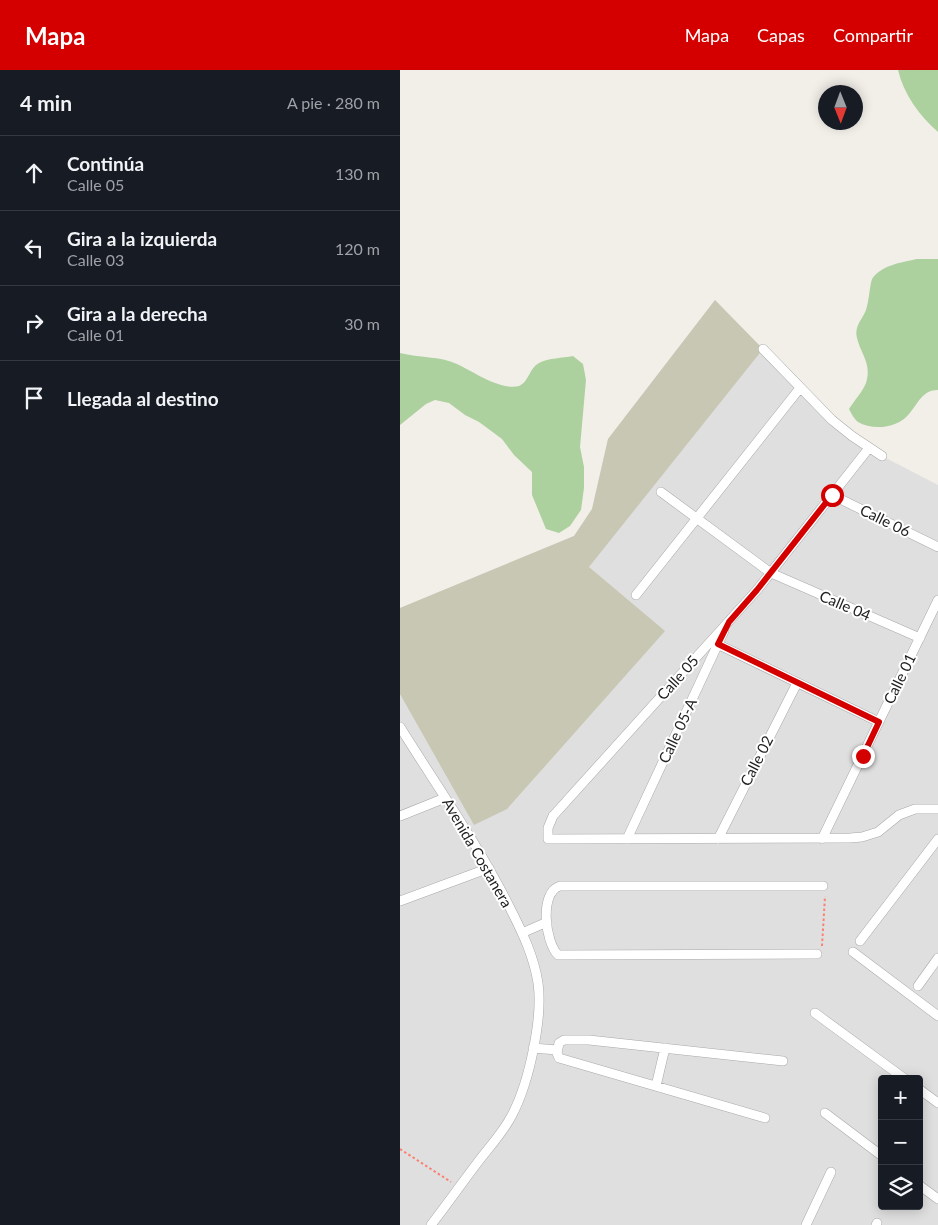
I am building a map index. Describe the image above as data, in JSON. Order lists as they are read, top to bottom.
{
  "streets": {
    "street": [
      "Calle 06",
      "Calle 04",
      "Calle 05",
      "Calle 01",
      "Calle 05-A",
      "Calle 02",
      "Avenida Costanera"
    ]
  },
  "crossings": [
    ["Calle 06", "Calle 05"],
    ["Calle 04", "Calle 05"],
    ["Calle 04", "Calle 01"],
    ["Calle 05", "Calle 05-A"]
  ],
  "north": "bottom",
  "page": {
    "header": "Mapa",
    "nav": ["Mapa", "Capas", "Compartir"],
    "heading": ["4 min", "A pie · 280 m"],
    "list": [
      ["Continúa", "Calle 05", "130 m"],
      ["Gira a la izquierda", "Calle 03", "120 m"],
      ["Gira a la derecha", "Calle 01", "30 m"],
      "Llegada al destino"
    ],
    "map_buttons": ["+", "−"]
  }
}
